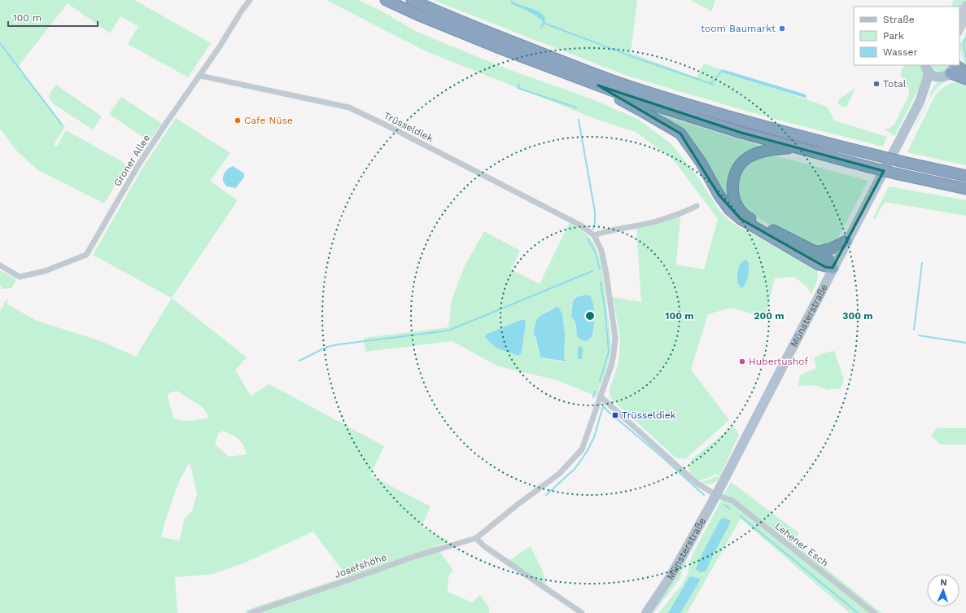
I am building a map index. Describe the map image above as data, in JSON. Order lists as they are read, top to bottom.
{
  "streets": {
    "main road": ["Münsterstraße"],
    "street": [
      "Trüsseldiek",
      "Groner Allee",
      "Lehener Esch",
      "Josefshöhe"
    ]
  },
  "crossings": [
    ["Trüsseldiek", "Groner Allee"],
    ["Trüsseldiek", "Josefshöhe"],
    ["Münsterstraße", "Lehener Esch"]
  ],
  "places": {
    "other": [
      "toom Baumarkt",
      "Total",
      "Cafe Nüse",
      "Hubertushof"
    ],
    "transit": ["Trüsseldiek"]
  },
  "legend": ["Straße", "Park", "Wasser"],
  "scale_bar": "100 m",
  "north": "top",
  "rings": ["100 m", "200 m", "300 m"]
}
